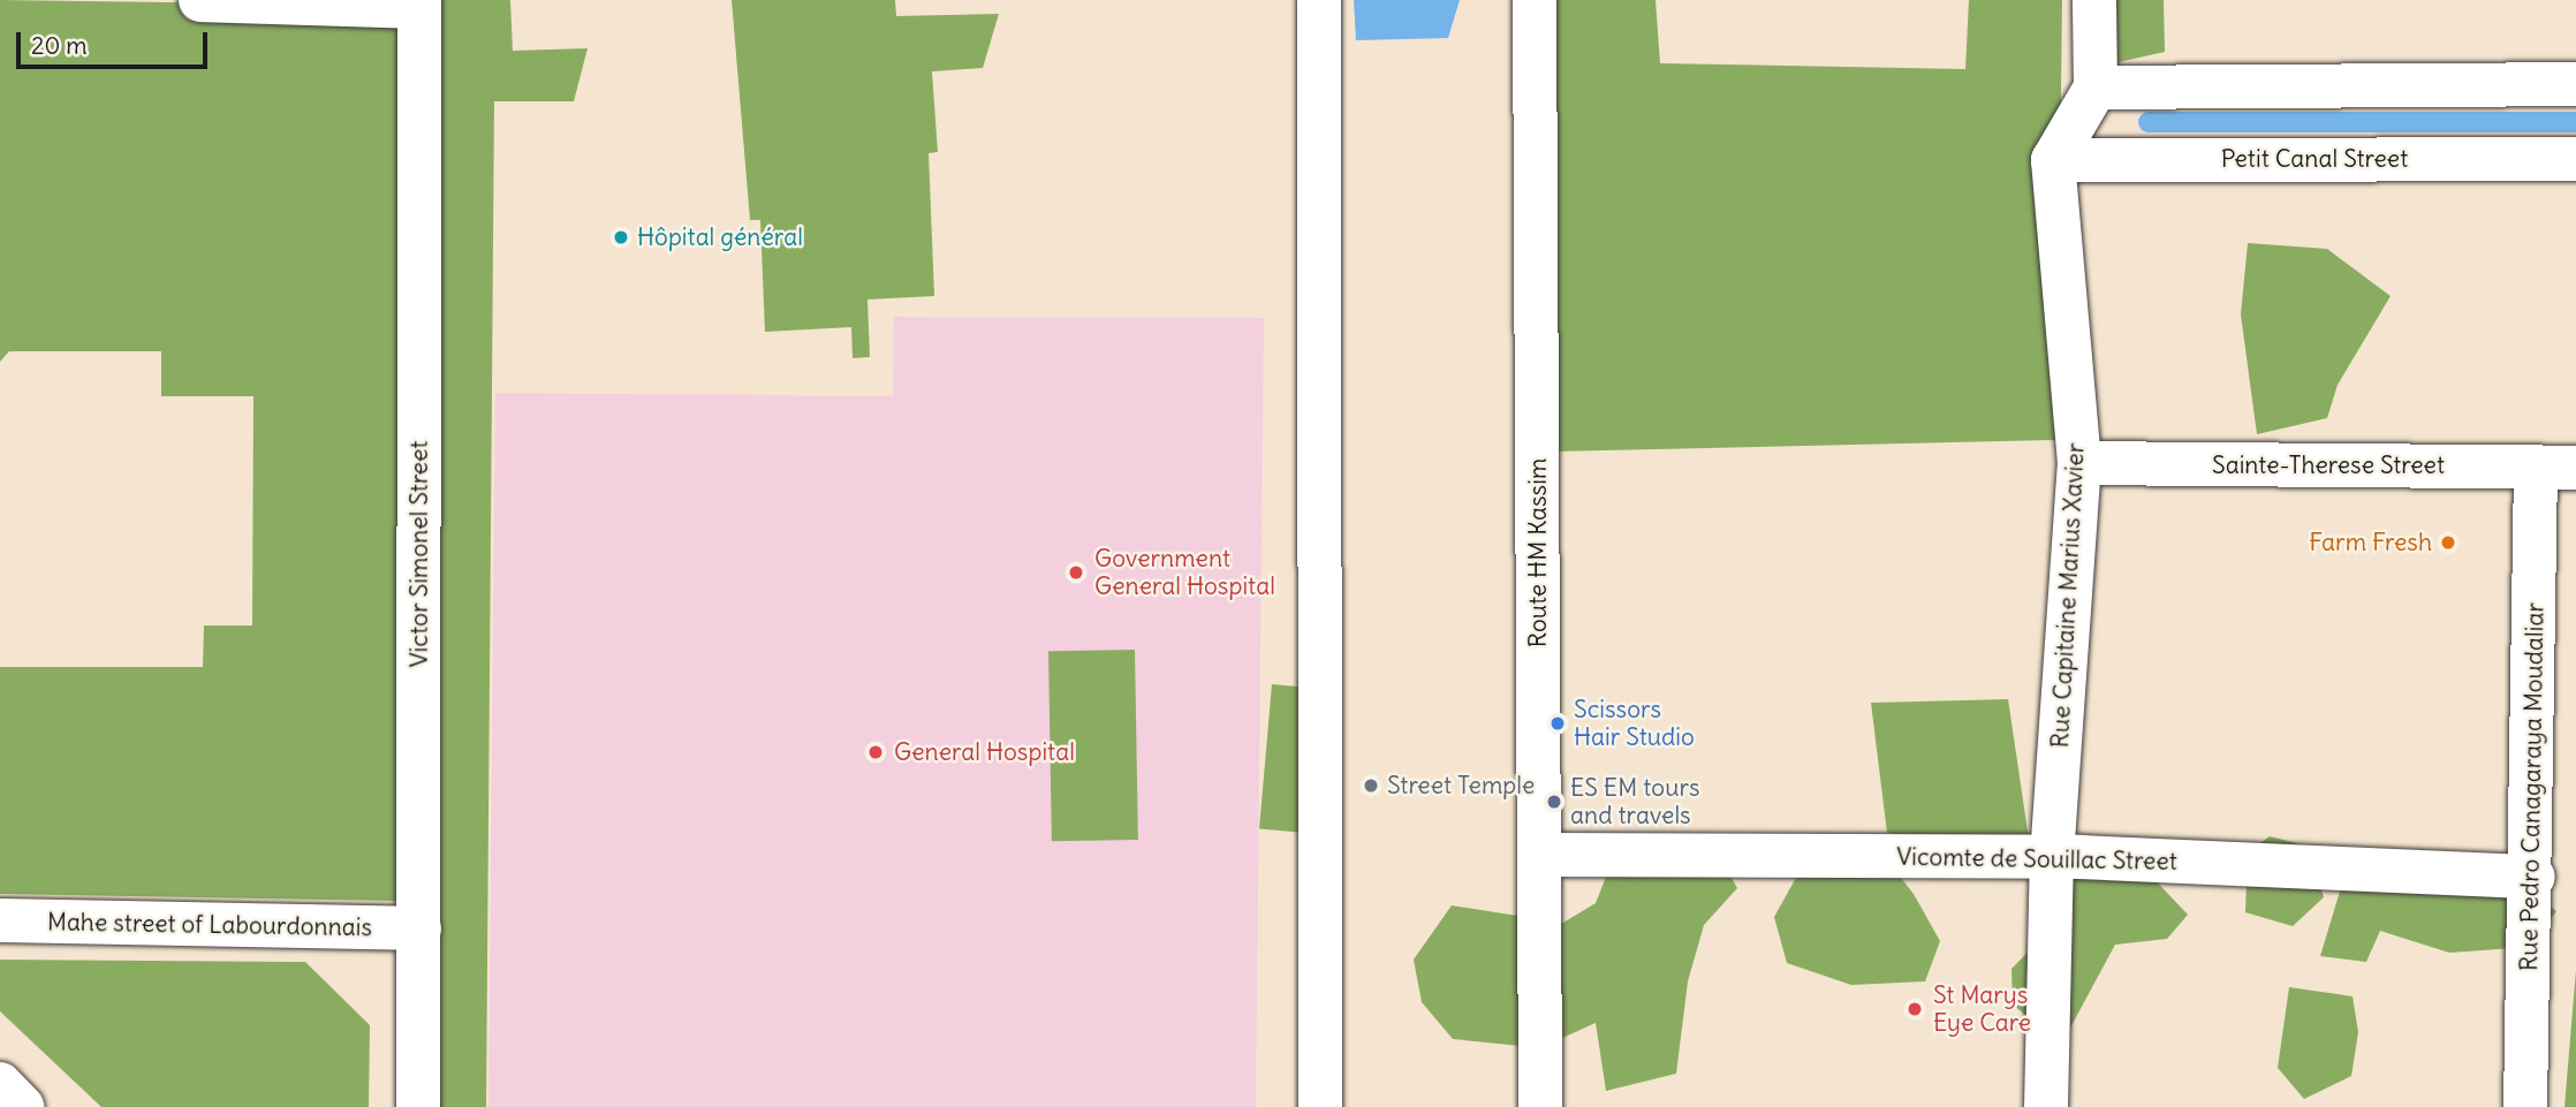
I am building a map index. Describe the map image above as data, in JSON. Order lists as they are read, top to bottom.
{
  "streets": {
    "street": [
      "Petit Canal Street",
      "Sainte-Therese Street",
      "Route HM Kassim",
      "Victor Simonel Street",
      "Rue Capitaine Marius Xavier",
      "Rue Pedro Canagaraya Moudaliar",
      "Vicomte de Souillac Street",
      "Mahe street of Labourdonnais"
    ]
  },
  "crossings": [
    ["Petit Canal Street", "Rue Capitaine Marius Xavier"],
    ["Sainte-Therese Street", "Rue Capitaine Marius Xavier"],
    ["Sainte-Therese Street", "Rue Pedro Canagaraya Moudaliar"],
    ["Route HM Kassim", "Vicomte de Souillac Street"],
    ["Victor Simonel Street", "Mahe street of Labourdonnais"],
    ["Rue Capitaine Marius Xavier", "Vicomte de Souillac Street"],
    ["Rue Pedro Canagaraya Moudaliar", "Vicomte de Souillac Street"]
  ],
  "places": [
    "Hôpital général",
    "Farm Fresh",
    "Government General Hospital",
    "Scissors Hair Studio",
    "General Hospital",
    "Street Temple",
    "ES EM tours and travels",
    "St Marys Eye Care"
  ],
  "scale_bar": "20 m"
}
